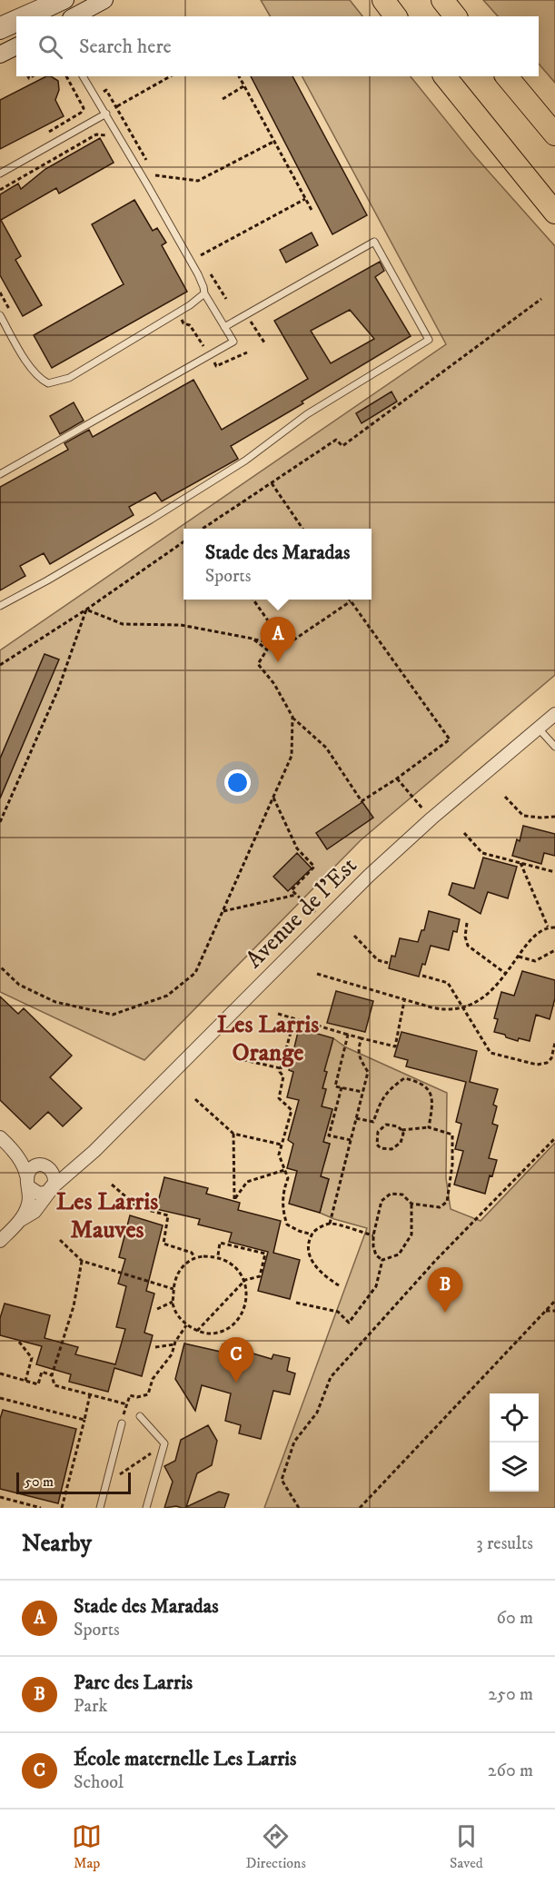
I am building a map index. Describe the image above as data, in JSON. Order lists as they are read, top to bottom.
{
  "streets": {
    "street": ["Avenue de l'Est"]
  },
  "districts": ["Les Larris Orange", "Les Larris Mauves"],
  "scale_bar": "50 m",
  "page": {
    "search": "Search here",
    "popup": ["Stade des Maradas", "Sports"],
    "pins": ["A", "B", "C"],
    "scale": "50 m",
    "heading": ["Nearby", "3 results"],
    "list": [
      {
        "mark": "A",
        "name": "Stade des Maradas",
        "note": "Sports",
        "value": "60 m"
      },
      {
        "mark": "B",
        "name": "Parc des Larris",
        "note": "Park",
        "value": "250 m"
      },
      {
        "mark": "C",
        "name": "École maternelle Les Larris",
        "note": "School",
        "value": "260 m"
      }
    ],
    "nav": ["Map", "Directions", "Saved"]
  }
}
